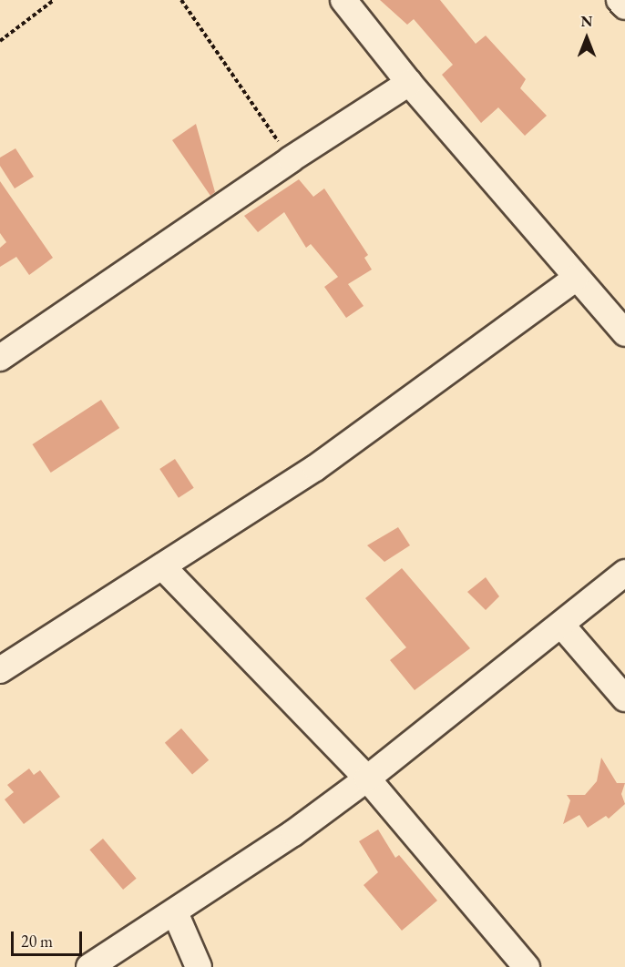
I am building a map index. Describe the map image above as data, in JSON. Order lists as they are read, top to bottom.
{
  "scale_bar": "20 m",
  "north": "top"
}
